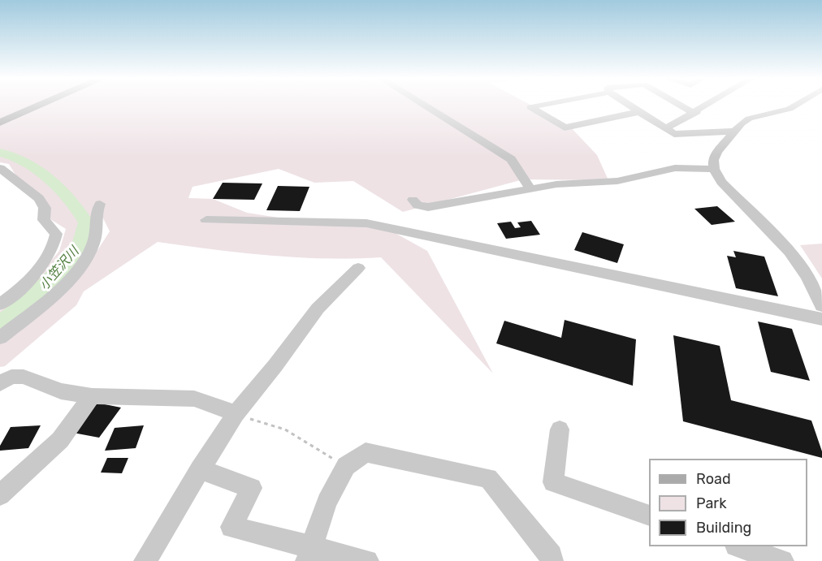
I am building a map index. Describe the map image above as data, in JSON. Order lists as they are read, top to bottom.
{
  "water": ["小笠沢川"],
  "legend": ["Road", "Park", "Building"]
}
